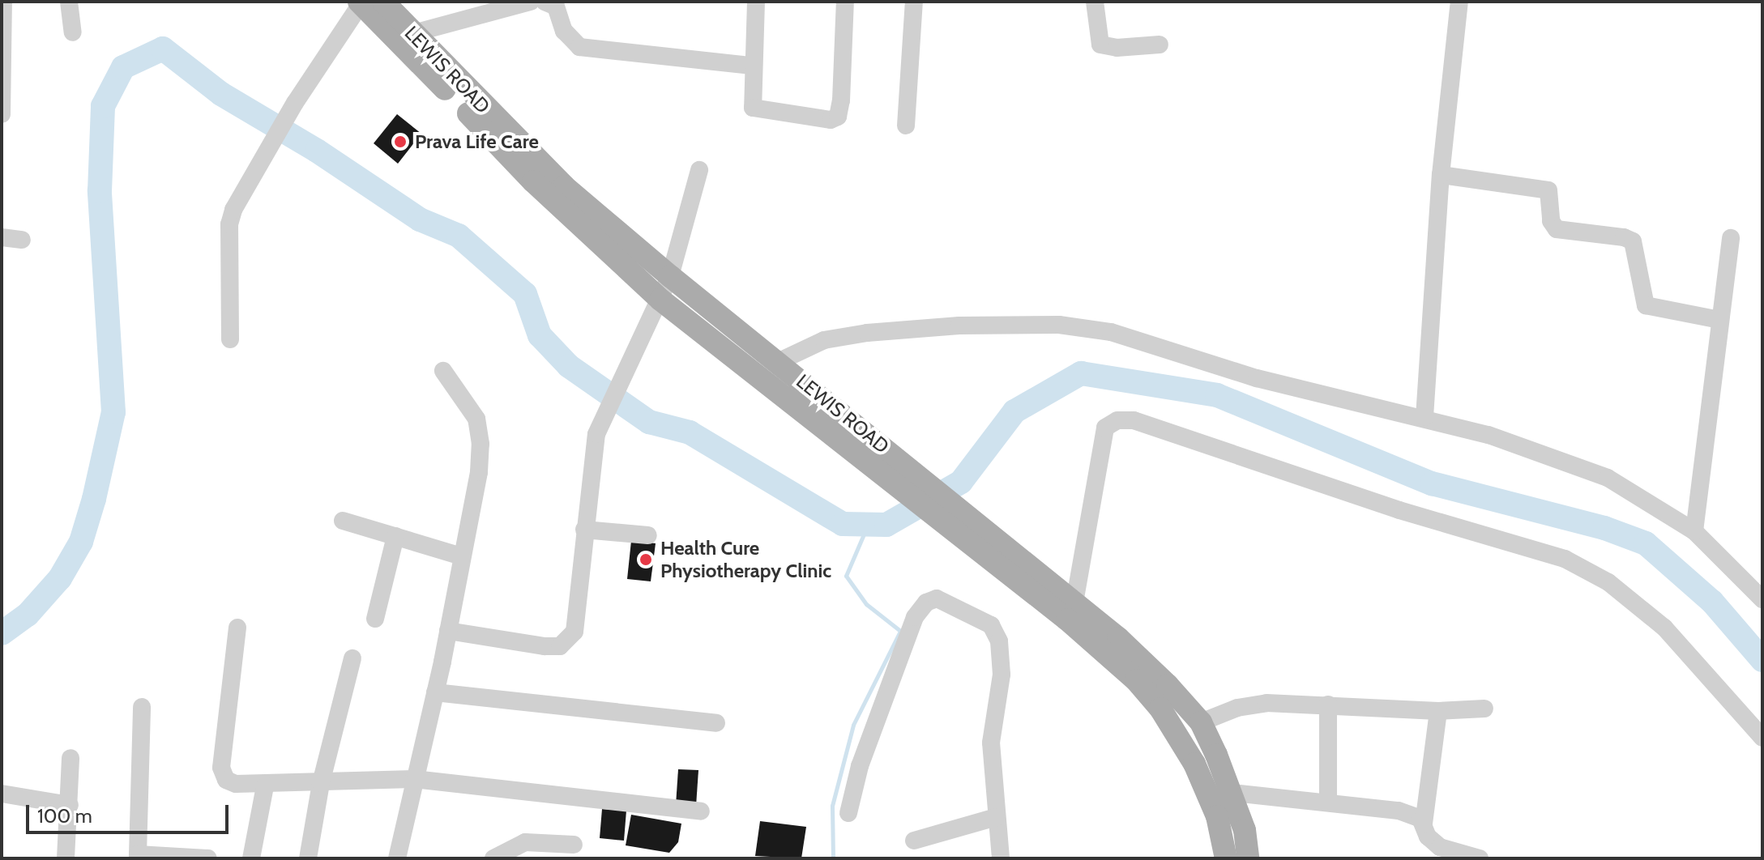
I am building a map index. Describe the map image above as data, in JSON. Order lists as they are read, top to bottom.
{
  "streets": {
    "main road": ["LEWIS ROAD"]
  },
  "places": ["Prava Life Care", "Health Cure Physiotherapy Clinic"],
  "scale_bar": "100 m"
}
